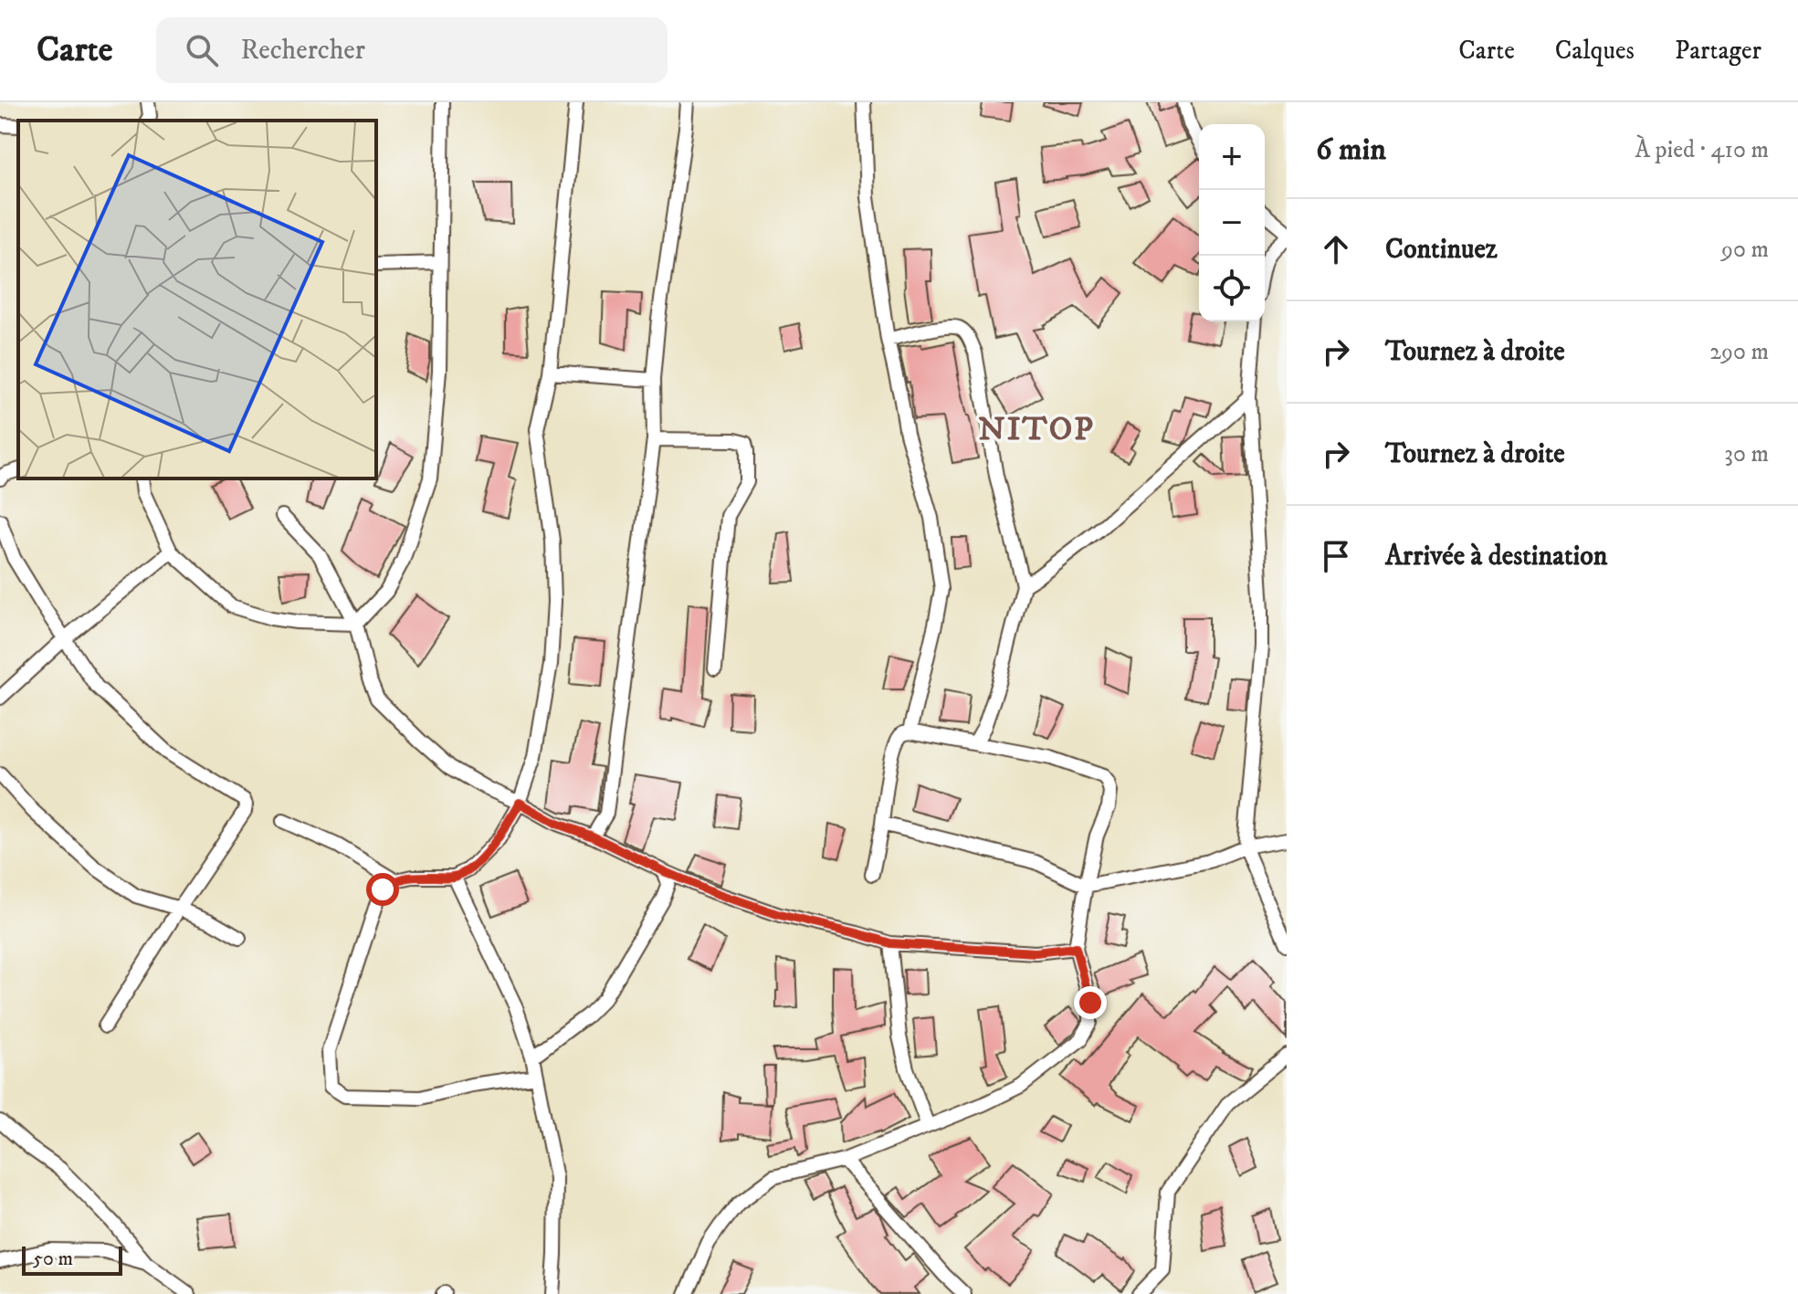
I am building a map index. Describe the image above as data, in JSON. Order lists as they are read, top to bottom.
{
  "districts": ["NITOP"],
  "scale_bar": "50 m",
  "page": {
    "header": "Carte",
    "search": "Rechercher",
    "nav": ["Carte", "Calques", "Partager"],
    "heading": ["6 min", "À pied · 410 m"],
    "map_buttons": ["+", "−"],
    "list": [
      ["Continuez", "90 m"],
      ["Tournez à droite", "290 m"],
      ["Tournez à droite", "30 m"],
      "Arrivée à destination"
    ],
    "scale": "50 m"
  }
}
